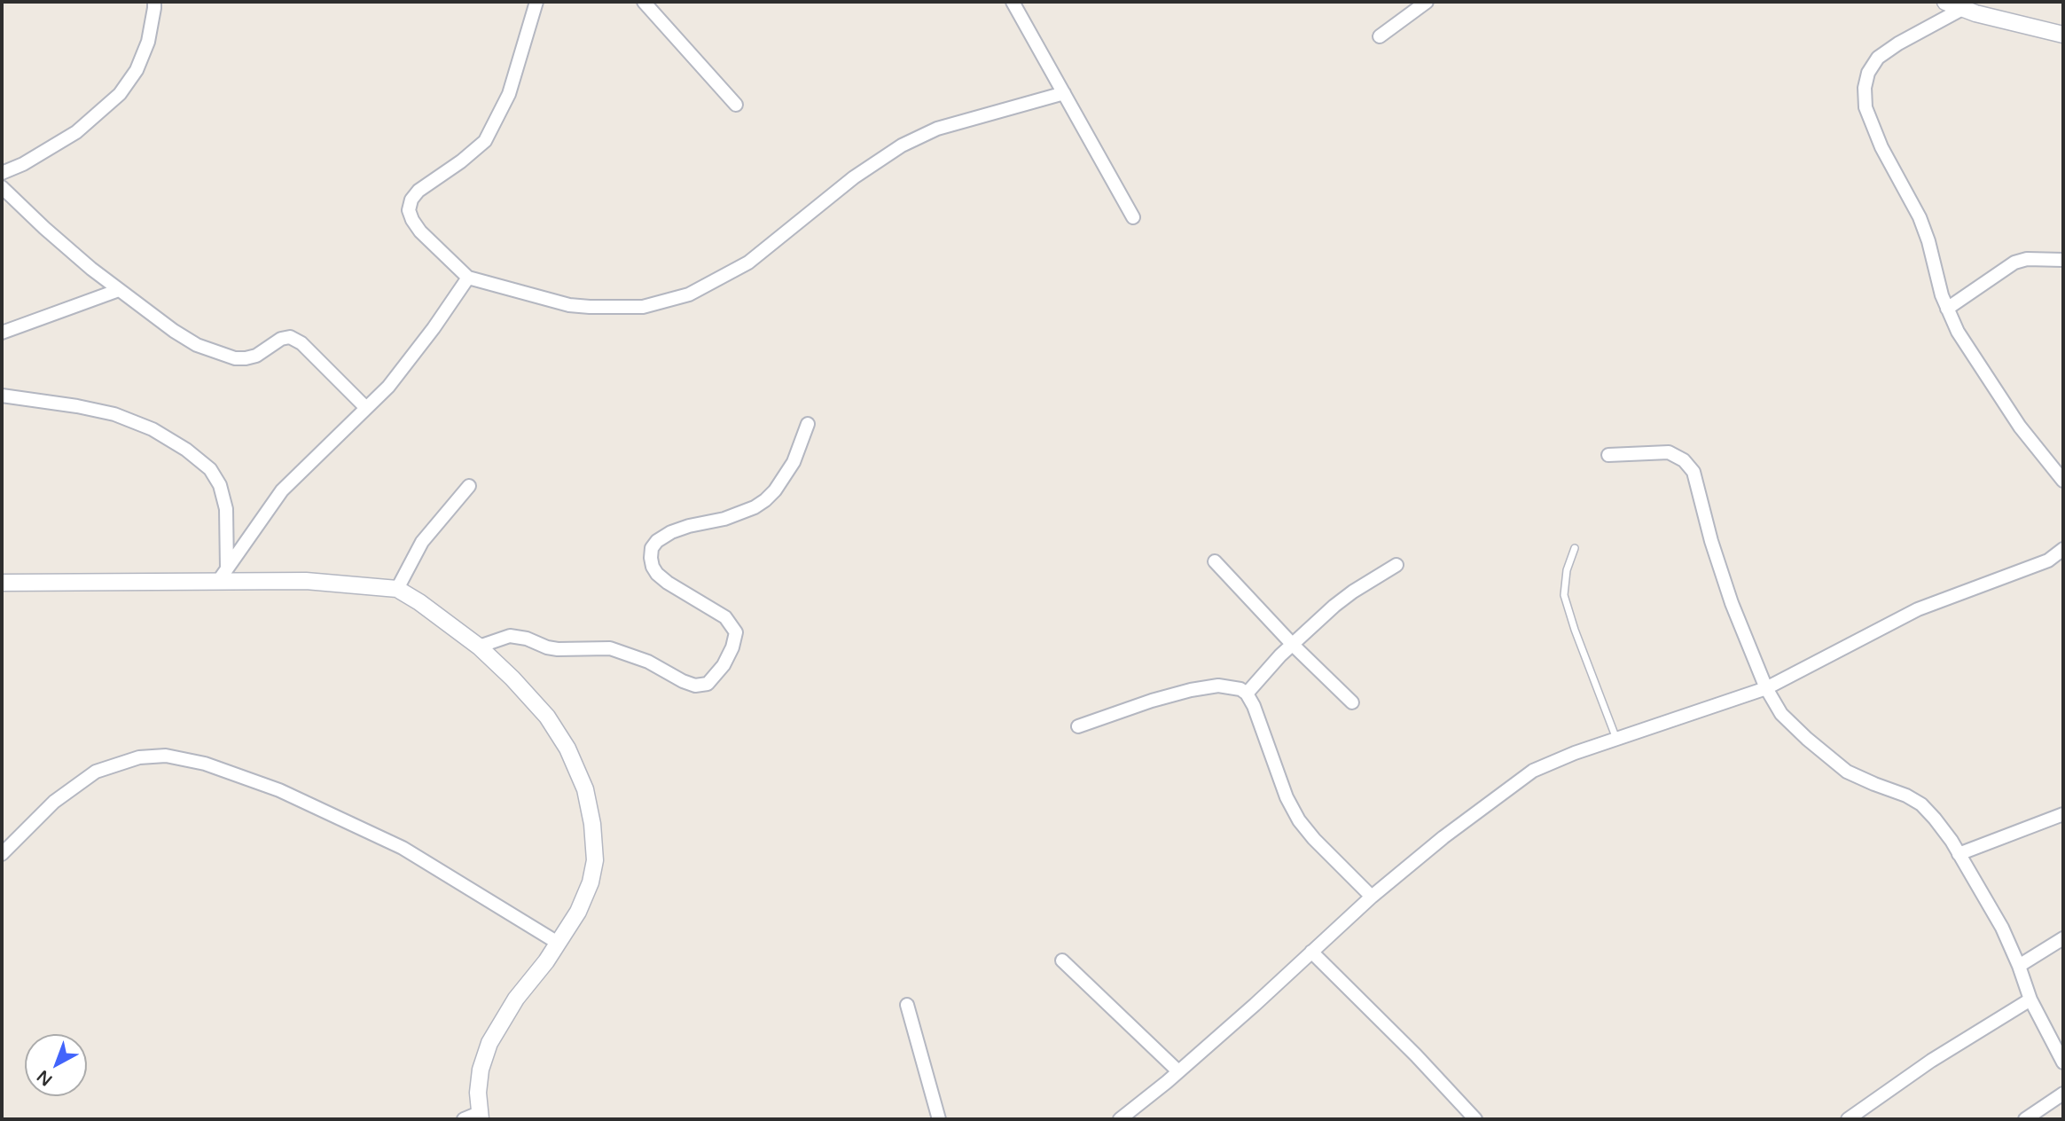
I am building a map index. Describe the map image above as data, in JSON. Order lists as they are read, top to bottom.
{
  "north": "bottom left"
}
